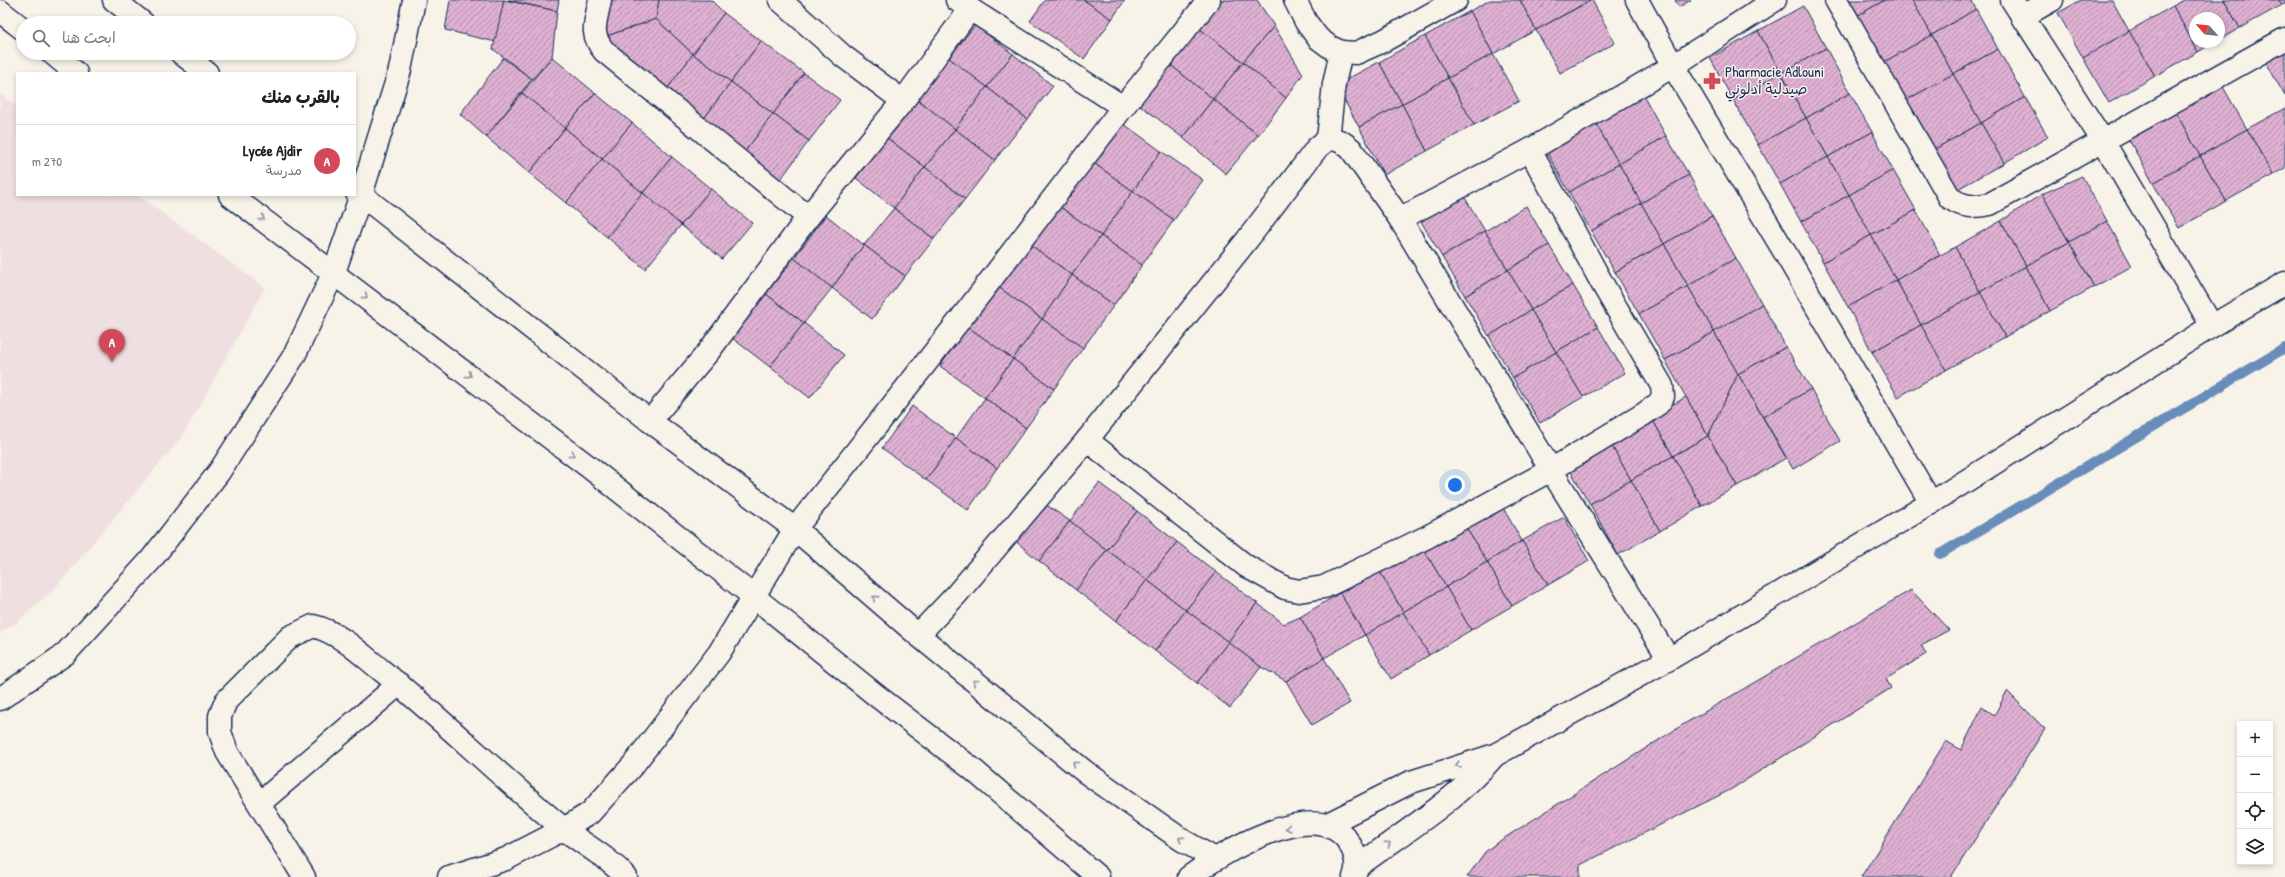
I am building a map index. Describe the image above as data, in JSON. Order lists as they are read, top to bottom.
{
  "places": {
    "pharmacy": ["Pharmacie Adlouni صيدلية أدلوني"]
  },
  "north": "top left",
  "page": {
    "search": "ابحث هنا",
    "heading": "بالقرب منك",
    "list": [
      {
        "mark": "A",
        "name": "Lycée Ajdir",
        "note": "مدرسة",
        "value": "270 m"
      }
    ],
    "pins": "A",
    "map_buttons": ["+", "−"]
  }
}
